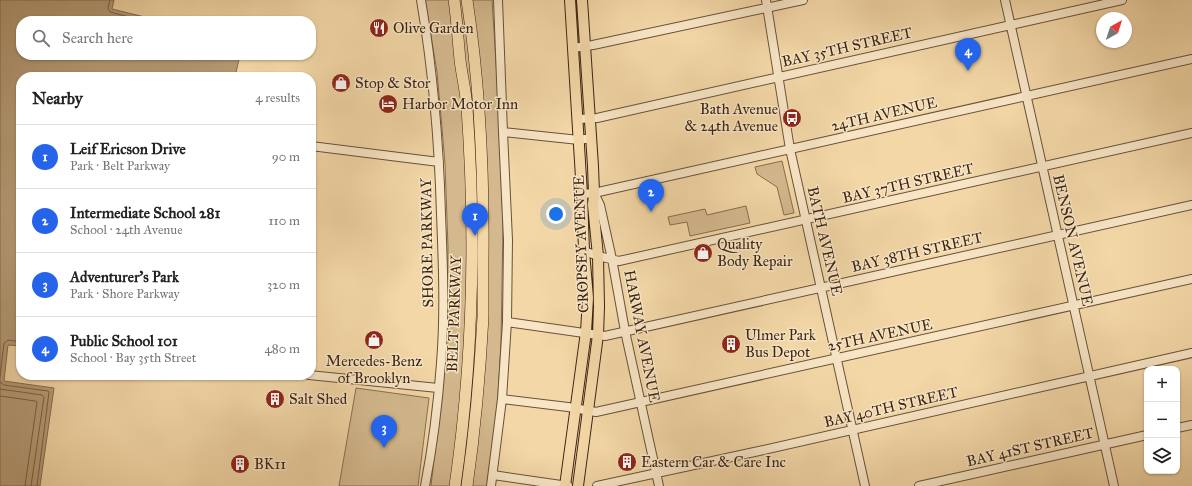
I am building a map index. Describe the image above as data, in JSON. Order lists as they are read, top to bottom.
{
  "streets": {
    "highway": ["BELT PARKWAY"],
    "main road": ["CROPSEY AVENUE"],
    "street": [
      "BAY 35TH STREET",
      "24TH AVENUE",
      "BAY 37TH STREET",
      "BENSON AVENUE",
      "BATH AVENUE",
      "SHORE PARKWAY",
      "BAY 38TH STREET",
      "25TH AVENUE",
      "HARWAY AVENUE",
      "BAY 40TH STREET",
      "BAY 41ST STREET"
    ]
  },
  "crossings": [
    ["BAY 35TH STREET", "BENSON AVENUE"],
    ["BAY 35TH STREET", "BATH AVENUE"],
    ["BAY 35TH STREET", "CROPSEY AVENUE"],
    ["24TH AVENUE", "BENSON AVENUE"],
    ["24TH AVENUE", "BATH AVENUE"],
    ["24TH AVENUE", "CROPSEY AVENUE"],
    ["24TH AVENUE", "HARWAY AVENUE"],
    ["BAY 37TH STREET", "BENSON AVENUE"],
    ["BAY 37TH STREET", "BATH AVENUE"],
    ["BAY 37TH STREET", "CROPSEY AVENUE"],
    ["BAY 37TH STREET", "HARWAY AVENUE"],
    ["BENSON AVENUE", "BAY 38TH STREET"],
    ["BENSON AVENUE", "25TH AVENUE"],
    ["BENSON AVENUE", "BAY 40TH STREET"],
    ["BENSON AVENUE", "BAY 41ST STREET"],
    ["BATH AVENUE", "BAY 38TH STREET"],
    ["BATH AVENUE", "25TH AVENUE"],
    ["BATH AVENUE", "BAY 40TH STREET"],
    ["CROPSEY AVENUE", "BAY 38TH STREET"],
    ["CROPSEY AVENUE", "25TH AVENUE"],
    ["CROPSEY AVENUE", "HARWAY AVENUE"],
    ["BAY 38TH STREET", "HARWAY AVENUE"],
    ["25TH AVENUE", "HARWAY AVENUE"],
    ["HARWAY AVENUE", "BAY 40TH STREET"]
  ],
  "places": {
    "restaurant": ["Olive Garden"],
    "shop": ["Stop & Stor", "Quality Body Repair", "Mercedes-Benz of Brooklyn"],
    "hotel": ["Harbor Motor Inn"],
    "bus stop": ["Bath Avenue & 24th Avenue"],
    "building": [
      "Ulmer Park Bus Depot",
      "Salt Shed",
      "Eastern Car & Care Inc",
      "BK11"
    ]
  },
  "north": "top right",
  "page": {
    "search": "Search here",
    "pins": [
      "4",
      "2",
      "1",
      "3"
    ],
    "heading": ["Nearby", "4 results"],
    "list": [
      {
        "mark": "1",
        "name": "Leif Ericson Drive",
        "note": "Park · Belt Parkway",
        "value": "90 m"
      },
      {
        "mark": "2",
        "name": "Intermediate School 281",
        "note": "School · 24th Avenue",
        "value": "110 m"
      },
      {
        "mark": "3",
        "name": "Adventurer’s Park",
        "note": "Park · Shore Parkway",
        "value": "320 m"
      },
      {
        "mark": "4",
        "name": "Public School 101",
        "note": "School · Bay 35th Street",
        "value": "480 m"
      }
    ],
    "map_buttons": ["+", "−"]
  }
}
